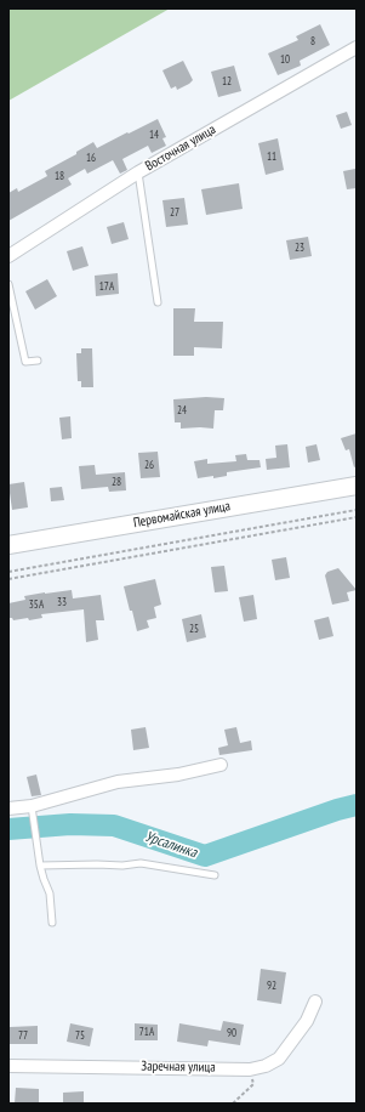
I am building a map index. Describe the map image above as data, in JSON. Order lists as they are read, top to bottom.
{
  "streets": {
    "main road": ["Первомайская улица"],
    "street": ["Восточная улица", "Заречная улица"]
  },
  "water": ["Урсалинка"],
  "house_numbers": [
    "8",
    "10",
    "12",
    "14",
    "11",
    "16",
    "18",
    "27",
    "23",
    "17А",
    "24",
    "26",
    "28",
    "33",
    "35А",
    "25",
    "92",
    "71А",
    "90",
    "77",
    "75"
  ]
}
